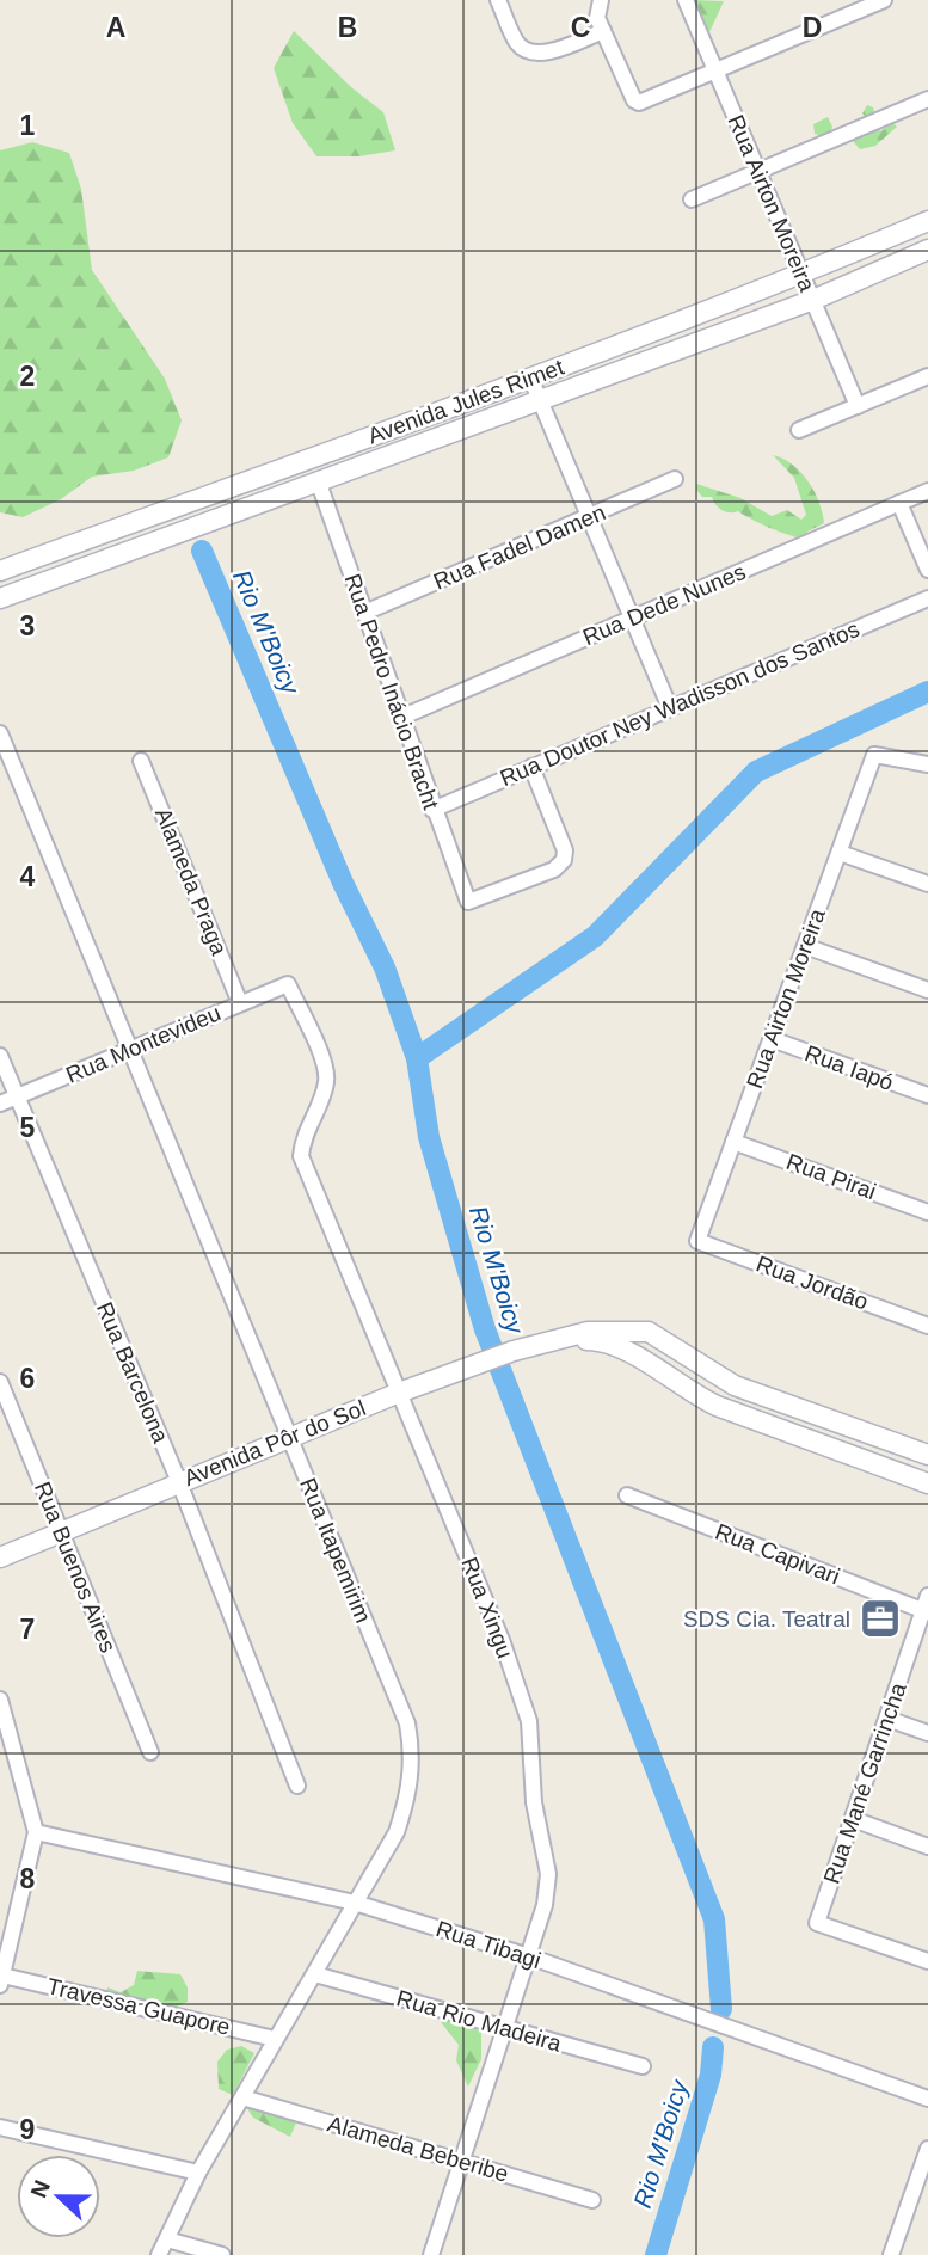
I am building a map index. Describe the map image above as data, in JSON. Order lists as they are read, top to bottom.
{
  "streets": {
    "main road": ["Avenida Jules Rimet", "Avenida Pôr do Sol"],
    "street": [
      "Rua Airton Moreira",
      "Rua Fadel Damen",
      "Rua Dede Nunes",
      "Rua Pedro Inácio Bracht",
      "Rua Doutor Ney Wadisson dos Santos",
      "Alameda Praga",
      "Rua Montevideu",
      "Rua Iapó",
      "Rua Pirai",
      "Rua Jordão",
      "Rua Barcelona",
      "Rua Itapemirim",
      "Rua Capivari",
      "Rua Buenos Aires",
      "Rua Xingu",
      "Rua Mané Garrincha",
      "Rua Tibagi",
      "Travessa Guapore",
      "Rua Rio Madeira",
      "Alameda Beberibe"
    ]
  },
  "crossings": [
    ["Rua Airton Moreira", "Avenida Jules Rimet"],
    ["Rua Airton Moreira", "Rua Iapó"],
    ["Rua Airton Moreira", "Rua Pirai"],
    ["Rua Airton Moreira", "Rua Jordão"],
    ["Avenida Jules Rimet", "Rua Pedro Inácio Bracht"],
    ["Rua Fadel Damen", "Rua Pedro Inácio Bracht"],
    ["Rua Dede Nunes", "Rua Pedro Inácio Bracht"],
    ["Rua Pedro Inácio Bracht", "Rua Doutor Ney Wadisson dos Santos"],
    ["Alameda Praga", "Rua Montevideu"],
    ["Rua Montevideu", "Rua Barcelona"],
    ["Rua Montevideu", "Rua Itapemirim"],
    ["Rua Montevideu", "Rua Xingu"],
    ["Rua Barcelona", "Avenida Pôr do Sol"],
    ["Avenida Pôr do Sol", "Rua Itapemirim"],
    ["Avenida Pôr do Sol", "Rua Buenos Aires"],
    ["Avenida Pôr do Sol", "Rua Xingu"],
    ["Rua Itapemirim", "Rua Tibagi"],
    ["Rua Itapemirim", "Travessa Guapore"],
    ["Rua Itapemirim", "Rua Rio Madeira"],
    ["Rua Itapemirim", "Alameda Beberibe"],
    ["Rua Capivari", "Rua Mané Garrincha"],
    ["Rua Xingu", "Rua Tibagi"],
    ["Rua Xingu", "Rua Rio Madeira"],
    ["Rua Xingu", "Alameda Beberibe"]
  ],
  "water": ["Rio M'Boicy"],
  "places": {
    "office": ["SDS Cia. Teatral"]
  },
  "north": "left",
  "grid": {
    "columns": [
      "A",
      "B",
      "C",
      "D"
    ],
    "rows": [
      "1",
      "2",
      "3",
      "4",
      "5",
      "6",
      "7",
      "8",
      "9"
    ]
  }
}
